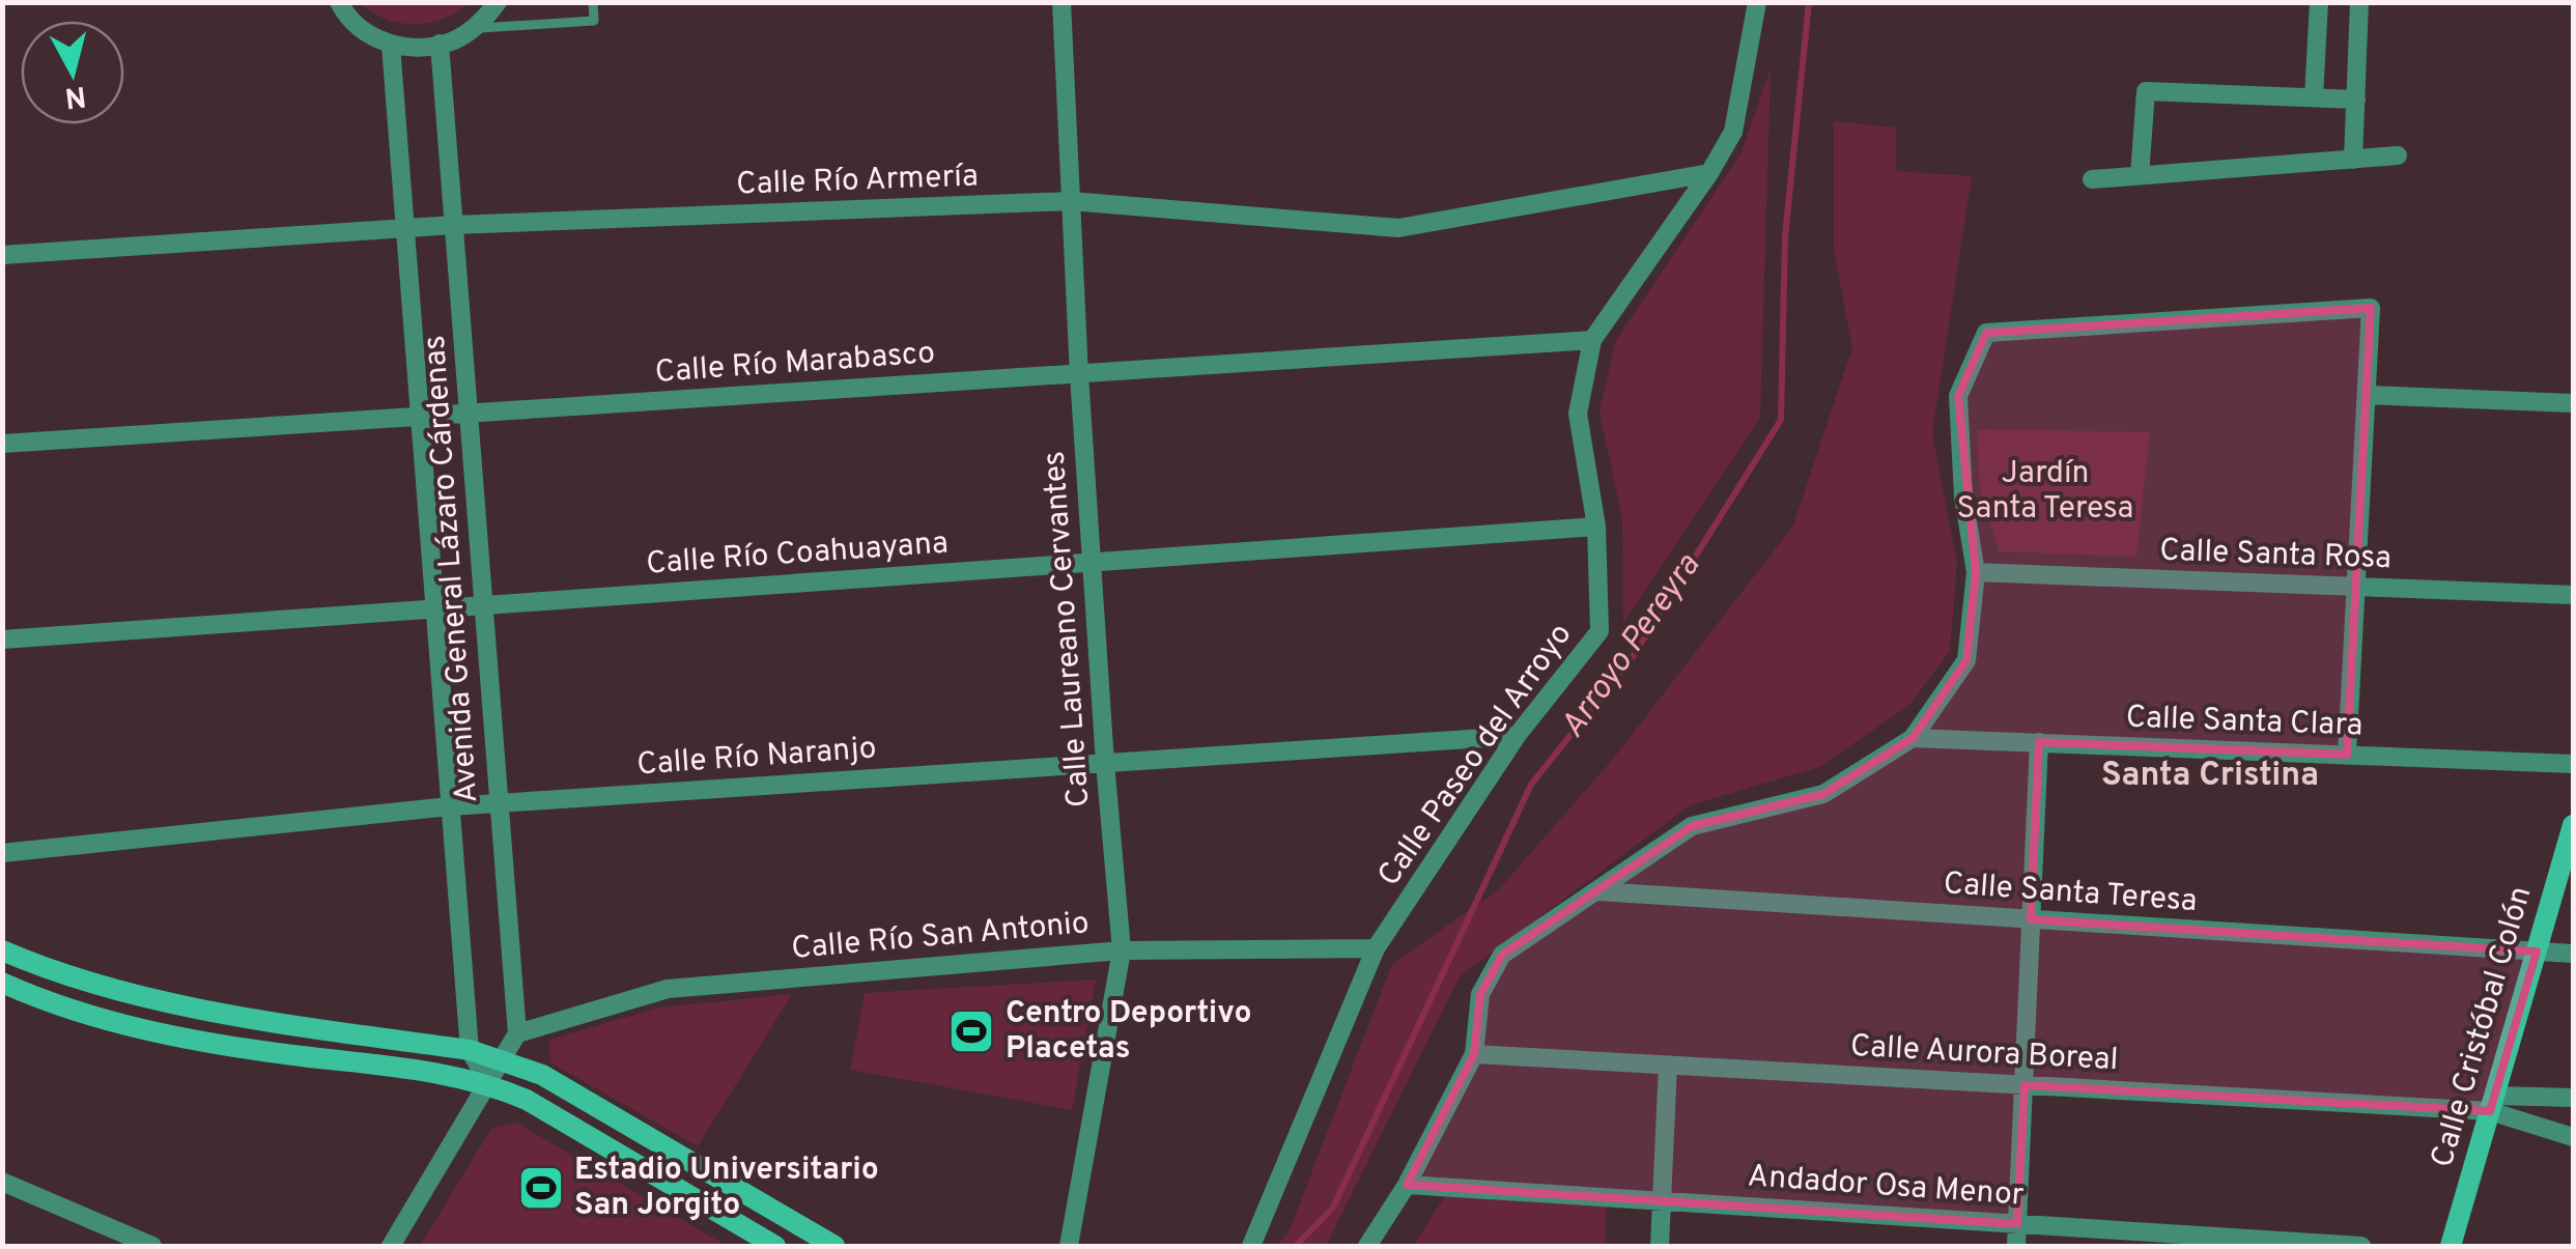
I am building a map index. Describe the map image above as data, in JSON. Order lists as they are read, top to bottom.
{
  "streets": {
    "street": [
      "Calle Río Armería",
      "Calle Río Marabasco",
      "Calle Río Coahuayana",
      "Calle Santa Rosa",
      "Avenida General Lázaro Cárdenas",
      "Calle Laureano Cervantes",
      "Calle Santa Clara",
      "Calle Paseo del Arroyo",
      "Calle Río Naranjo",
      "Calle Santa Teresa",
      "Calle Río San Antonio",
      "Calle Cristóbal Colón",
      "Calle Aurora Boreal",
      "Andador Osa Menor"
    ]
  },
  "crossings": [
    ["Calle Río Armería", "Avenida General Lázaro Cárdenas"],
    ["Calle Río Armería", "Calle Laureano Cervantes"],
    ["Calle Río Armería", "Calle Paseo del Arroyo"],
    ["Calle Río Marabasco", "Avenida General Lázaro Cárdenas"],
    ["Calle Río Marabasco", "Calle Laureano Cervantes"],
    ["Calle Río Marabasco", "Calle Paseo del Arroyo"],
    ["Calle Río Coahuayana", "Avenida General Lázaro Cárdenas"],
    ["Calle Río Coahuayana", "Calle Laureano Cervantes"],
    ["Calle Río Coahuayana", "Calle Paseo del Arroyo"],
    ["Avenida General Lázaro Cárdenas", "Calle Río Naranjo"],
    ["Avenida General Lázaro Cárdenas", "Calle Río San Antonio"],
    ["Calle Laureano Cervantes", "Calle Río Naranjo"],
    ["Calle Laureano Cervantes", "Calle Río San Antonio"],
    ["Calle Paseo del Arroyo", "Calle Río Naranjo"],
    ["Calle Paseo del Arroyo", "Calle Río San Antonio"],
    ["Calle Santa Teresa", "Calle Cristóbal Colón"],
    ["Calle Cristóbal Colón", "Calle Aurora Boreal"]
  ],
  "districts": ["Santa Cristina"],
  "water": ["Arroyo Pereyra"],
  "parks": ["Jardín Santa Teresa"],
  "places": {
    "sports": ["Centro Deportivo Placetas", "Estadio Universitario San Jorgito"]
  },
  "north": "bottom"
}
